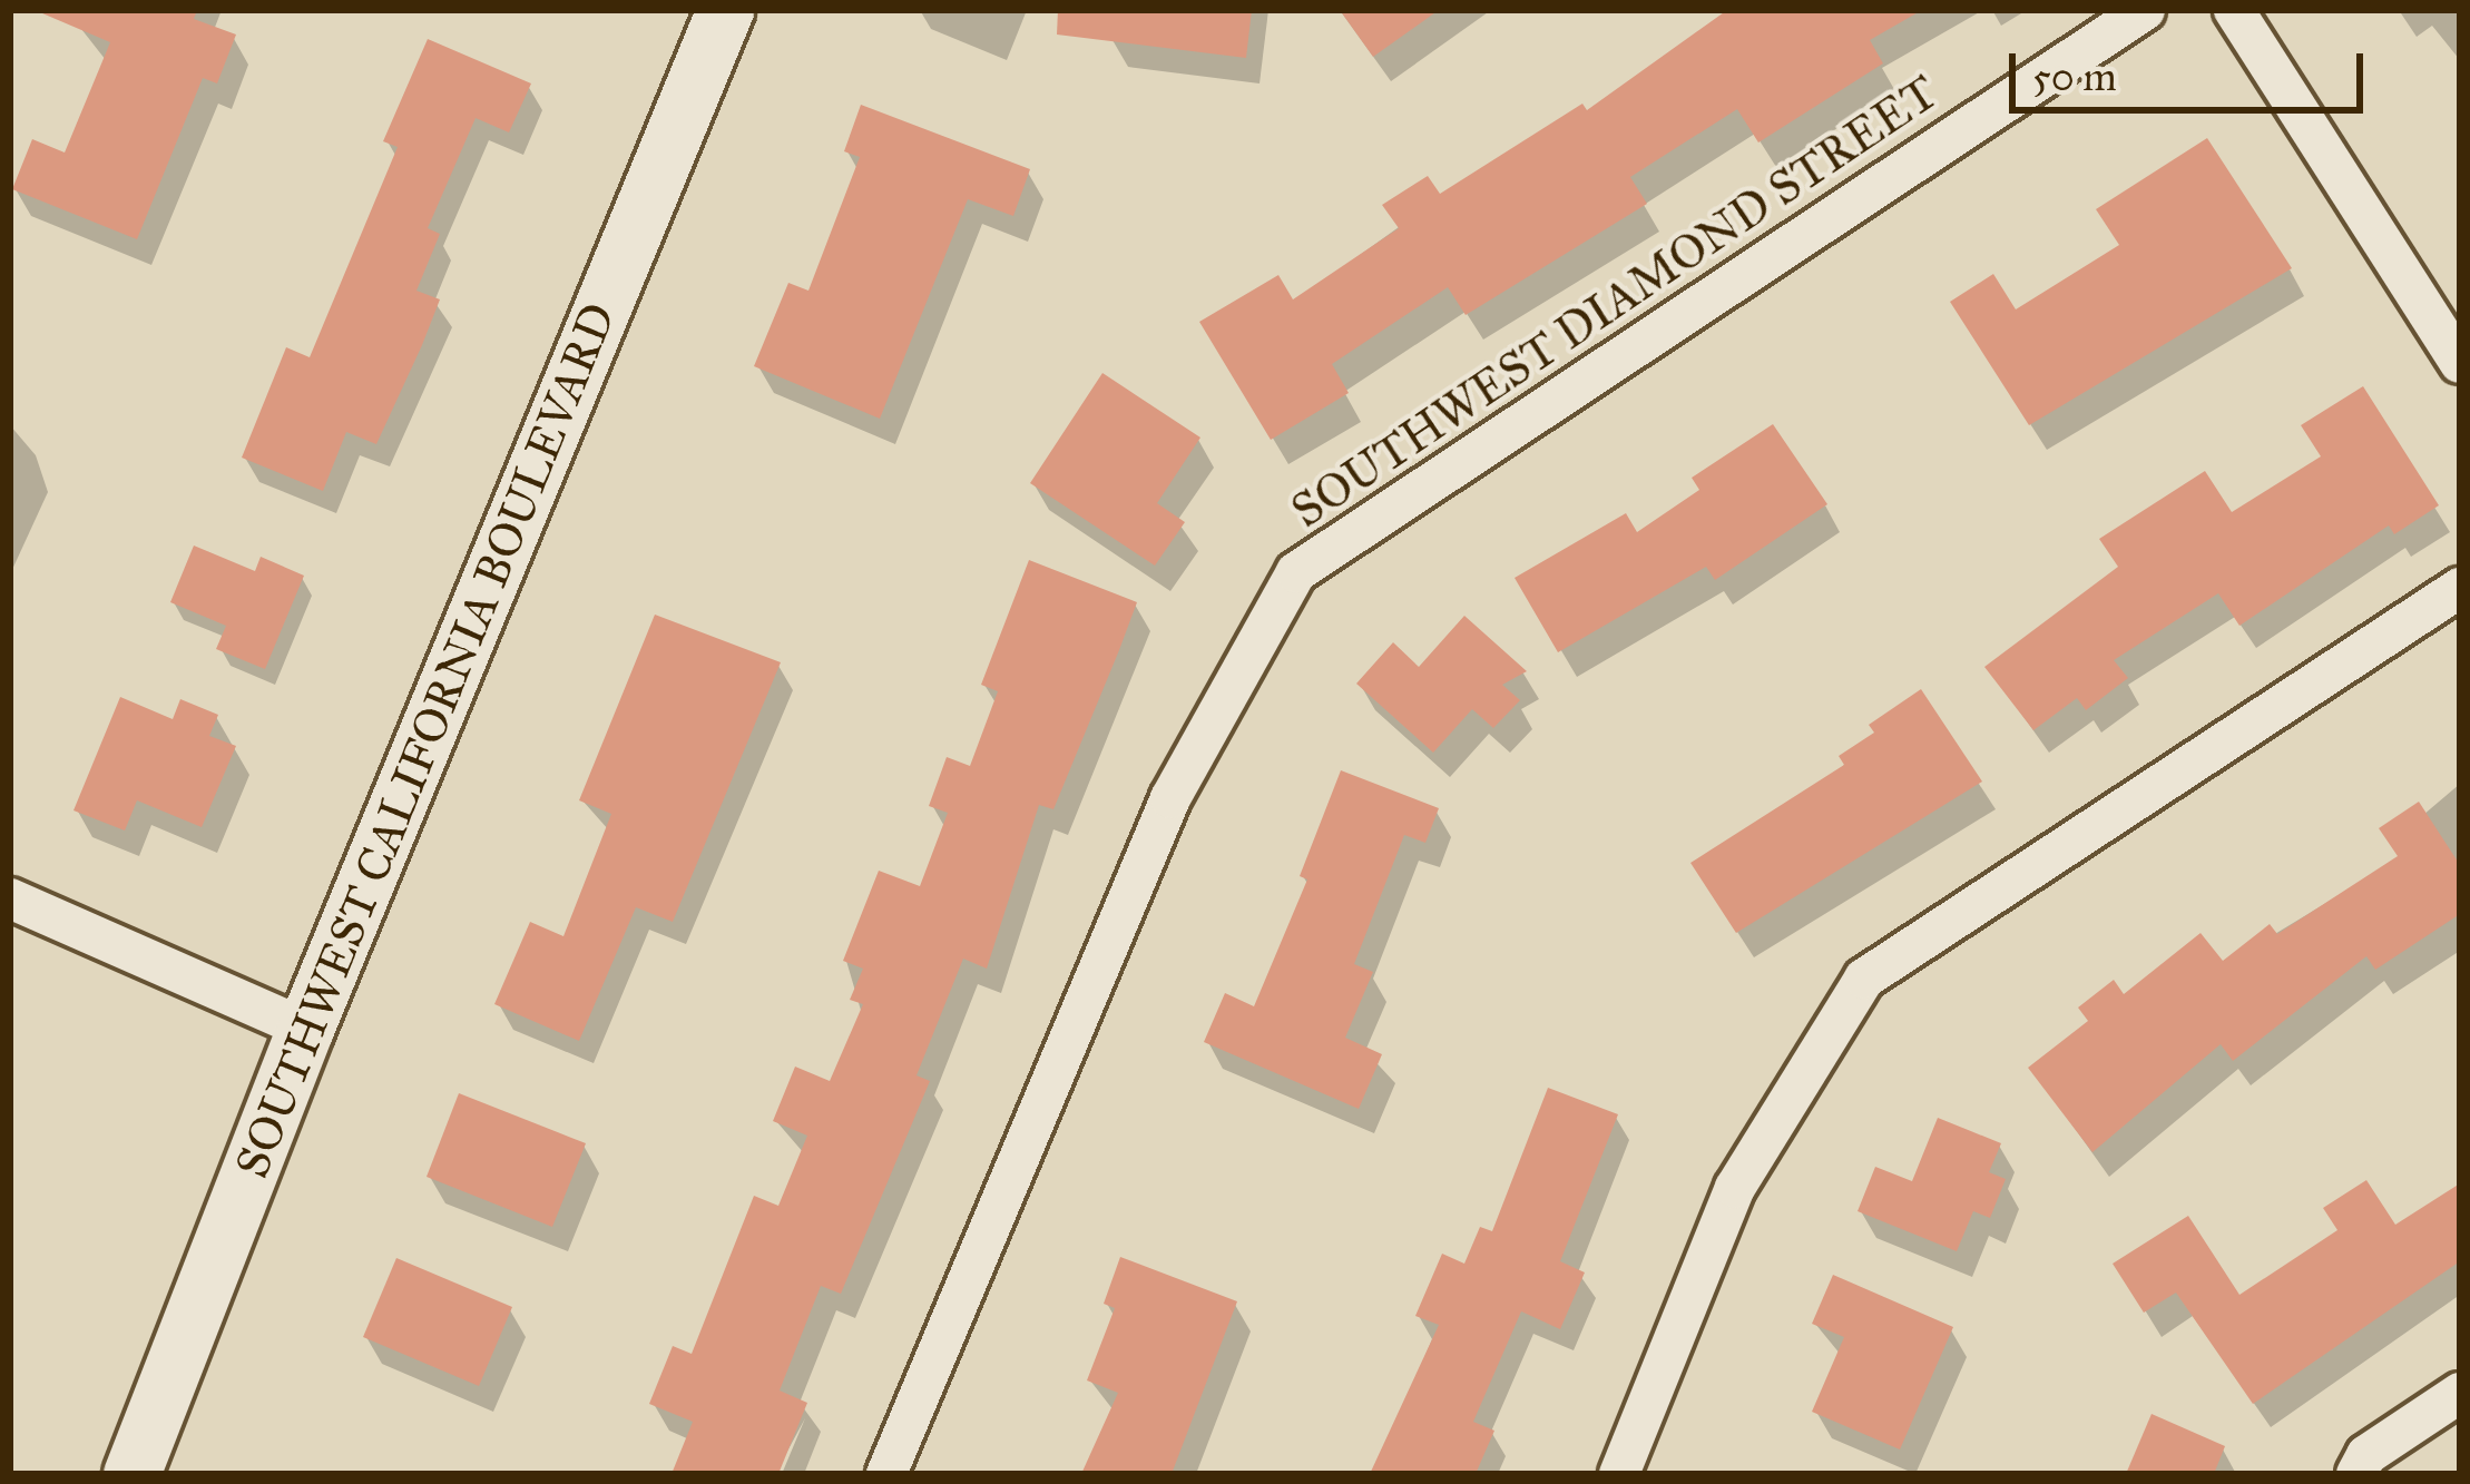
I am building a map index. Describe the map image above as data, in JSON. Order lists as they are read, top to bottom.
{
  "streets": {
    "street": ["SOUTHWEST DIAMOND STREET", "SOUTHWEST CALIFORNIA BOULEVARD"]
  },
  "scale_bar": "50 m"
}
